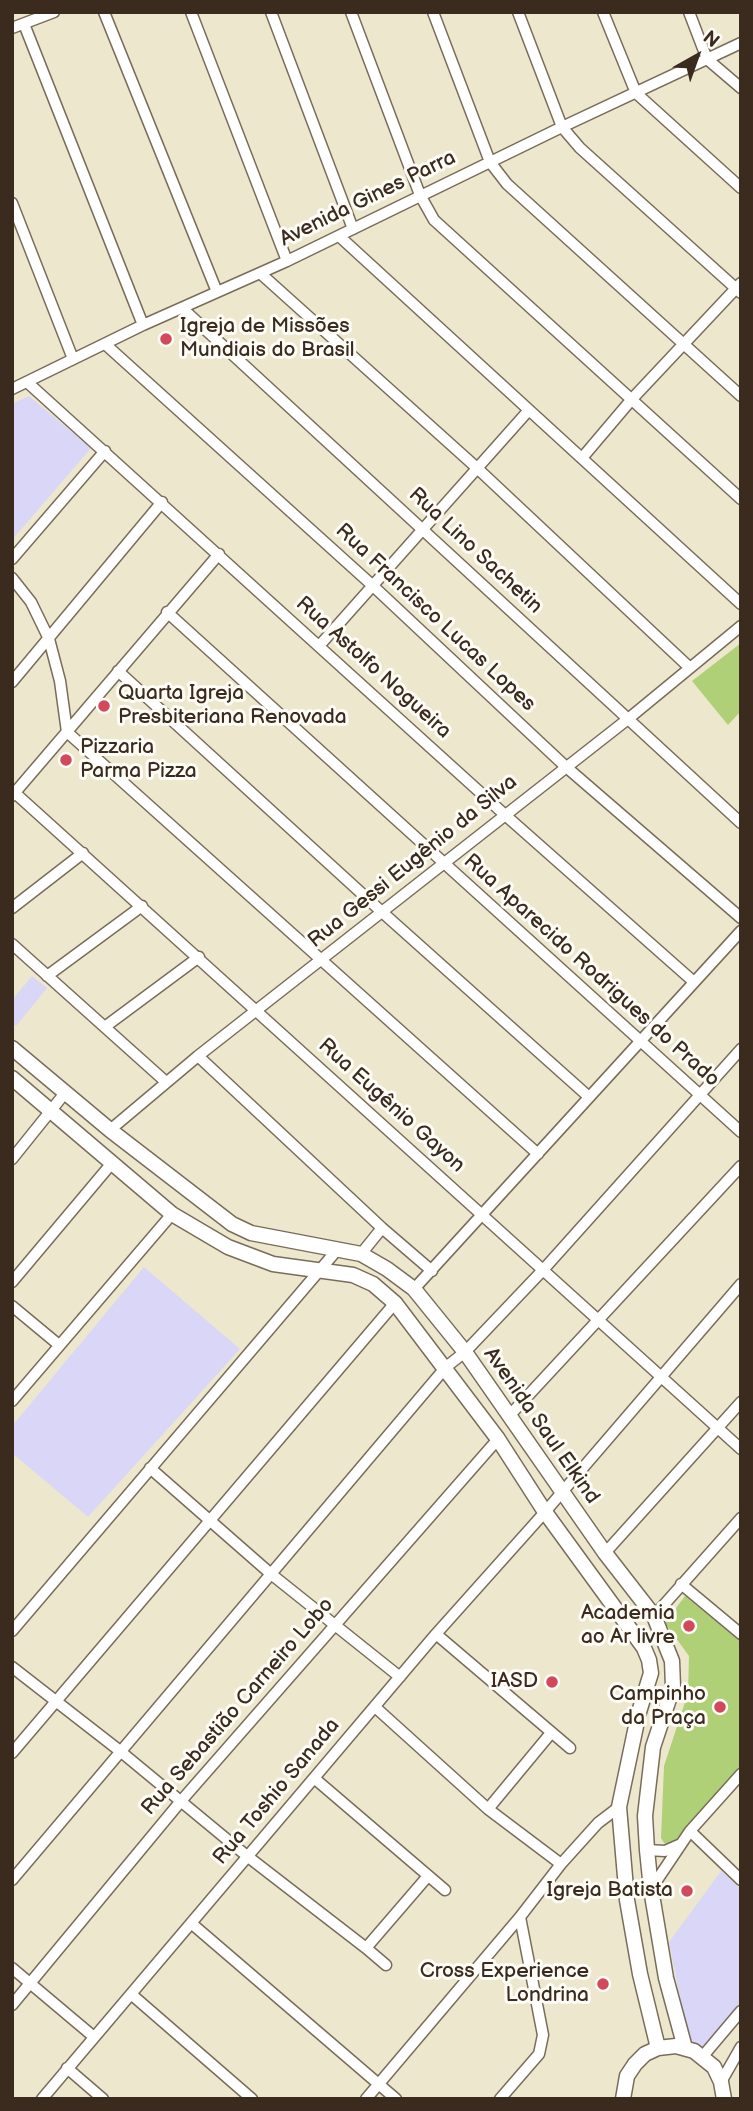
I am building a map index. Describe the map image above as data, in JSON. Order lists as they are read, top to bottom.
{
  "streets": {
    "main road": ["Avenida Saul Elkind"],
    "street": [
      "Avenida Gines Parra",
      "Rua Lino Sachetin",
      "Rua Francisco Lucas Lopes",
      "Rua Astolfo Nogueira",
      "Rua Gessi Eugênio da Silva",
      "Rua Aparecido Rodrigues do Prado",
      "Rua Eugênio Gayon",
      "Rua Sebastião Carneiro Lobo",
      "Rua Toshio Sanada"
    ]
  },
  "crossings": [
    ["Avenida Gines Parra", "Rua Lino Sachetin"],
    ["Avenida Gines Parra", "Rua Francisco Lucas Lopes"],
    ["Avenida Gines Parra", "Rua Astolfo Nogueira"],
    ["Rua Lino Sachetin", "Rua Gessi Eugênio da Silva"],
    ["Rua Francisco Lucas Lopes", "Rua Gessi Eugênio da Silva"],
    ["Rua Astolfo Nogueira", "Rua Gessi Eugênio da Silva"],
    ["Rua Gessi Eugênio da Silva", "Rua Aparecido Rodrigues do Prado"],
    ["Rua Gessi Eugênio da Silva", "Rua Eugênio Gayon"],
    ["Rua Gessi Eugênio da Silva", "Avenida Saul Elkind"],
    ["Rua Eugênio Gayon", "Rua Toshio Sanada"],
    ["Avenida Saul Elkind", "Rua Sebastião Carneiro Lobo"],
    ["Avenida Saul Elkind", "Rua Toshio Sanada"]
  ],
  "places": [
    "Igreja de Missões Mundiais do Brasil",
    "Quarta Igreja Presbiteriana Renovada",
    "Pizzaria Parma Pizza",
    "Academia ao Ar livre",
    "IASD",
    "Campinho da Praça",
    "Igreja Batista",
    "Cross Experience Londrina"
  ],
  "north": "top right"
}
